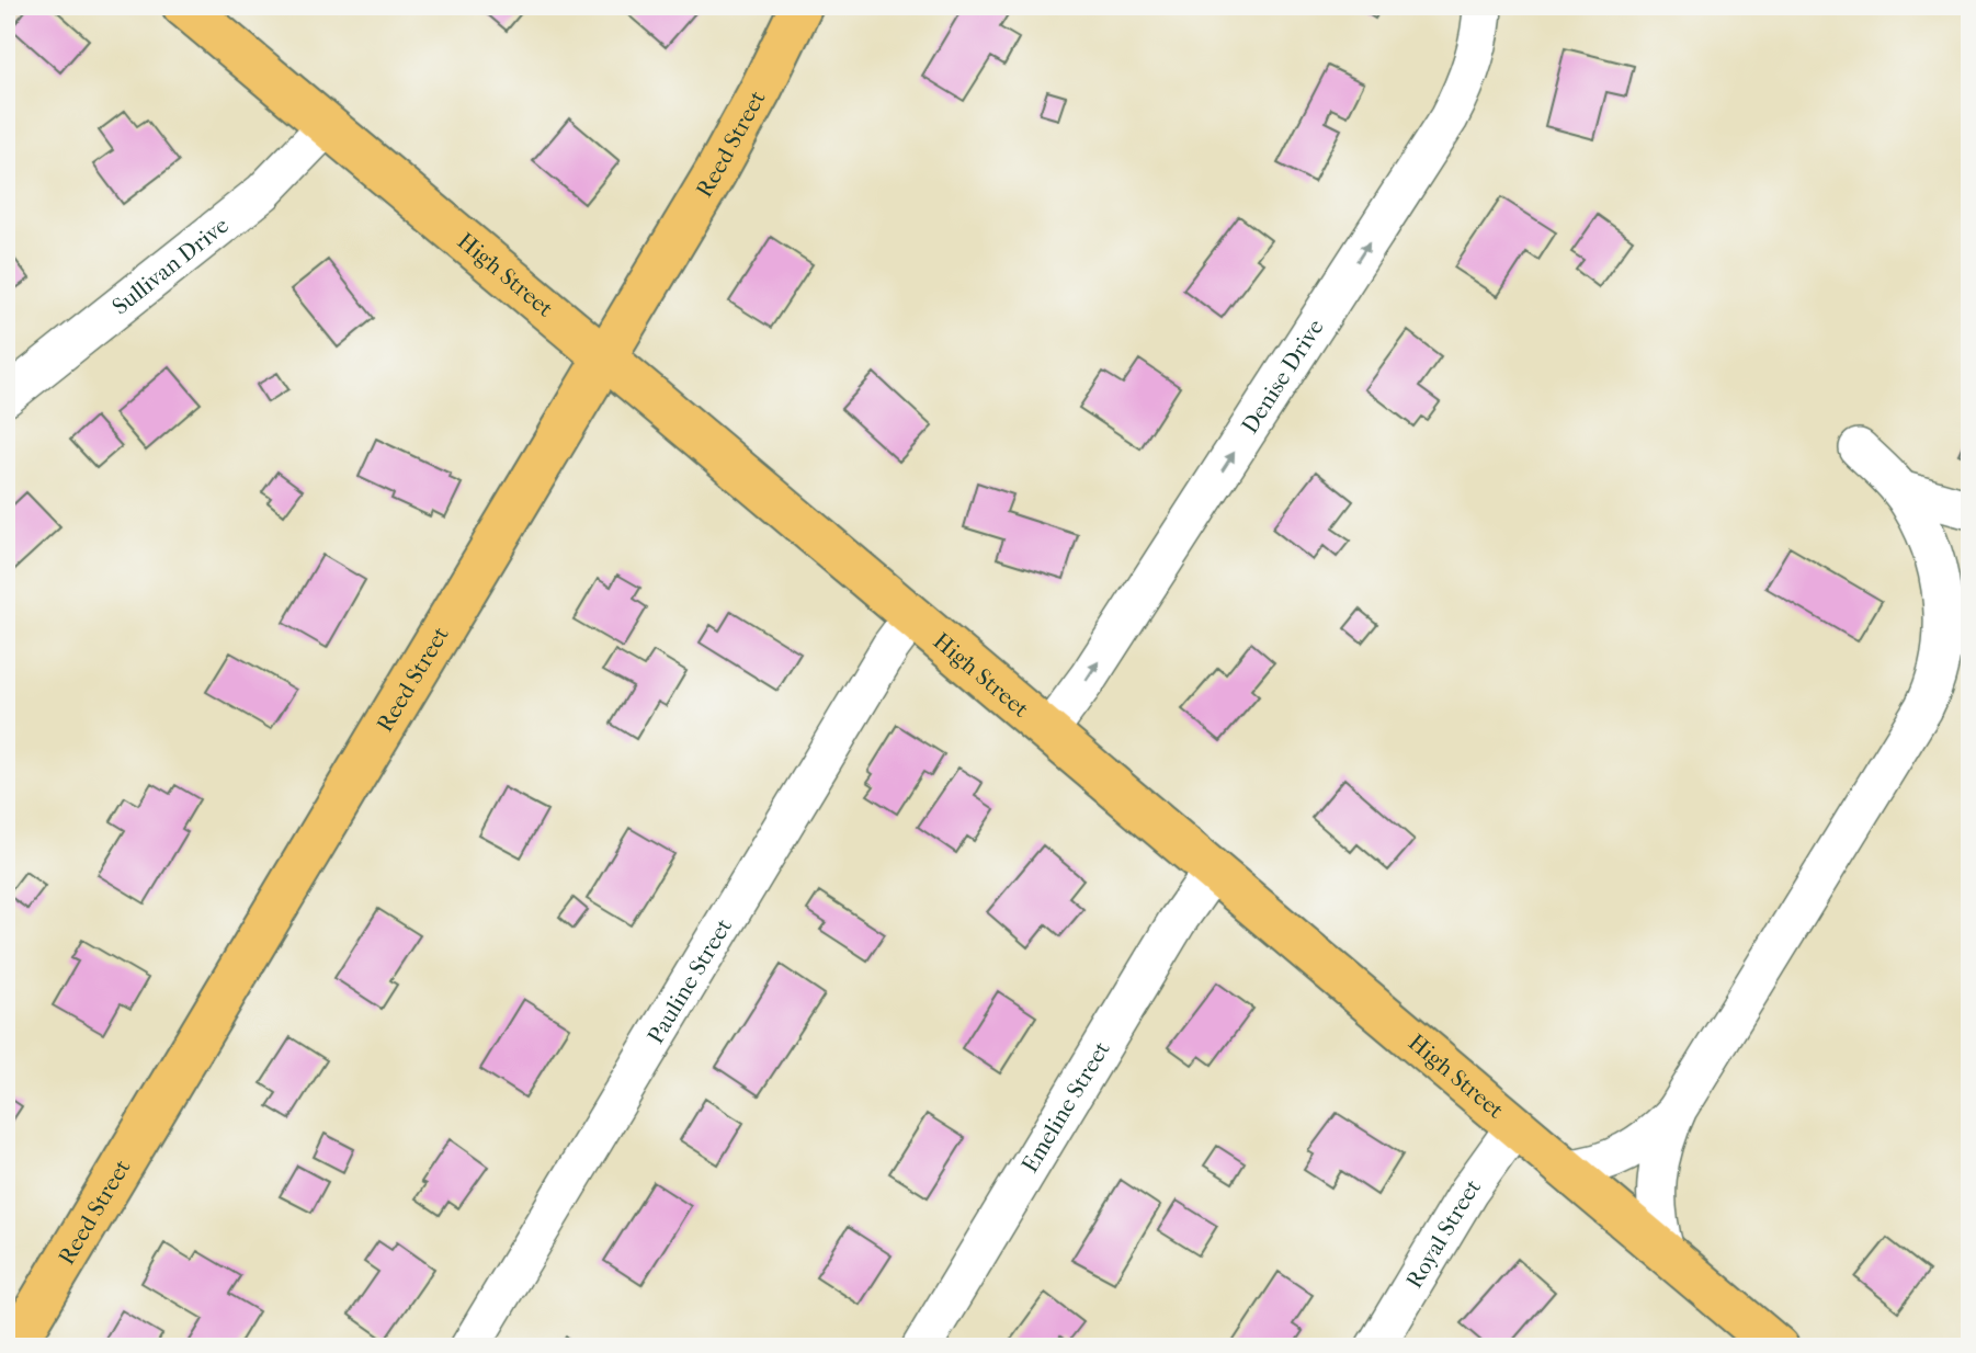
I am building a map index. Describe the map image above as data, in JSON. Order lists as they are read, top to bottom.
{
  "streets": {
    "main road": ["Reed Street", "High Street"],
    "street": [
      "Sullivan Drive",
      "Denise Drive",
      "Pauline Street",
      "Emeline Street",
      "Royal Street"
    ]
  },
  "crossings": [
    ["Reed Street", "High Street"],
    ["Sullivan Drive", "High Street"],
    ["High Street", "Denise Drive"],
    ["High Street", "Pauline Street"],
    ["High Street", "Emeline Street"],
    ["High Street", "Royal Street"]
  ],
  "one_way": ["Denise Drive"]
}
